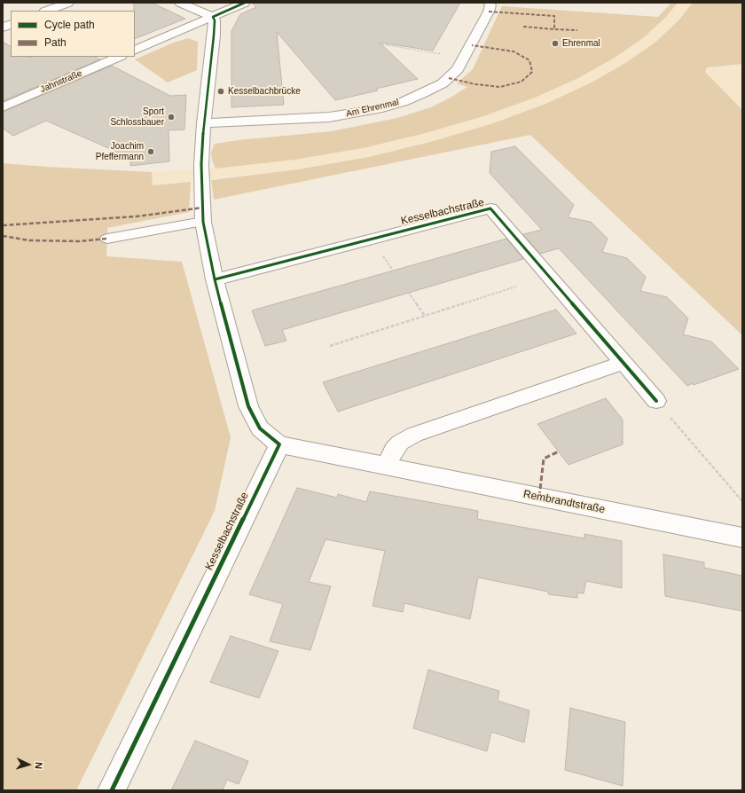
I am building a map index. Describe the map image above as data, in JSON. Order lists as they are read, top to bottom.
{
  "streets": {
    "street": [
      "Jahnstraße",
      "Am Ehrenmal",
      "Kesselbachstraße",
      "Rembrandtstraße"
    ]
  },
  "places": [
    "Ehrenmal",
    "Kesselbachbrücke",
    "Sport Schlossbauer",
    "Joachim Pfeffermann"
  ],
  "legend": ["Cycle path", "Path"],
  "north": "right"
}
